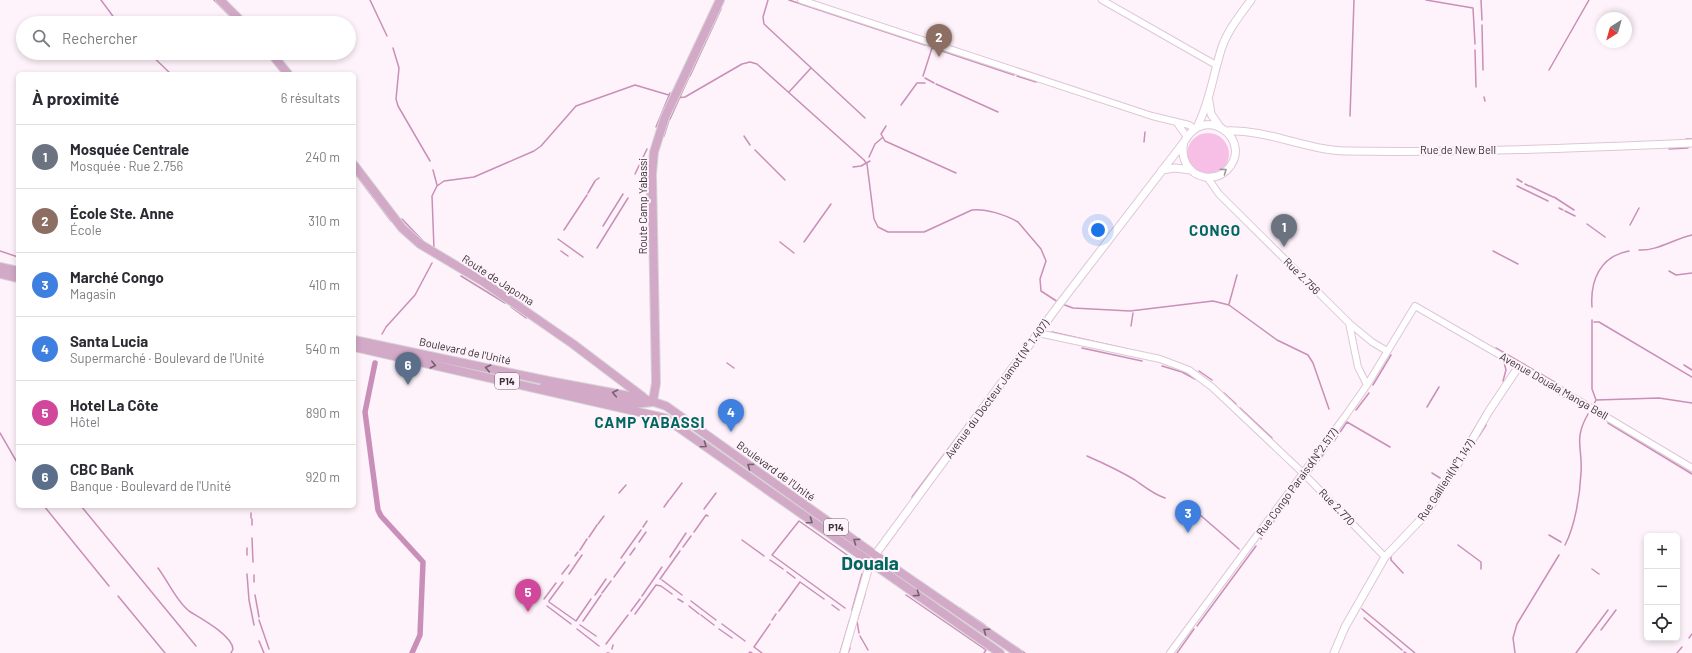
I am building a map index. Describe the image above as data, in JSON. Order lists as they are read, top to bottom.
{
  "streets": {
    "main road": [
      "Rue de New Bell",
      "Route Camp Yabassi",
      "Route de Japoma",
      "Boulevard de l'Unité",
      "P14",
      "Avenue du Docteur Jamot (N° 1.407)",
      "Rue Gallieni(N°1.147)"
    ],
    "street": [
      "Rue 2.756",
      "Avenue Douala Manga Bell",
      "Rue Congo Paraiso(N°2.517)",
      "Rue 2.770"
    ]
  },
  "crossings": [
    ["Rue de New Bell", "Rue 2.756"],
    ["Rue de New Bell", "Avenue du Docteur Jamot (N° 1.407)"],
    ["Route Camp Yabassi", "Route de Japoma"],
    ["Route Camp Yabassi", "Boulevard de l'Unité"],
    ["Rue 2.756", "Avenue du Docteur Jamot (N° 1.407)"],
    ["Rue 2.756", "Rue Congo Paraiso(N°2.517)"],
    ["Route de Japoma", "Boulevard de l'Unité"],
    ["Boulevard de l'Unité", "Avenue du Docteur Jamot (N° 1.407)"],
    ["Avenue Douala Manga Bell", "Rue Gallieni(N°1.147)"],
    ["Avenue Douala Manga Bell", "Rue Congo Paraiso(N°2.517)"],
    ["Avenue du Docteur Jamot (N° 1.407)", "Rue 2.770"],
    ["Rue Gallieni(N°1.147)", "Rue 2.770"],
    ["Rue Congo Paraiso(N°2.517)", "Rue 2.770"]
  ],
  "districts": ["CONGO", "CAMP YABASSI", "Douala"],
  "north": "bottom left",
  "page": {
    "search": "Rechercher",
    "pins": [
      "2",
      "1",
      "6",
      "4",
      "3",
      "5"
    ],
    "heading": ["À proximité", "6 résultats"],
    "list": [
      {
        "mark": "1",
        "name": "Mosquée Centrale",
        "note": "Mosquée · Rue 2.756",
        "value": "240 m"
      },
      {
        "mark": "2",
        "name": "École Ste. Anne",
        "note": "École",
        "value": "310 m"
      },
      {
        "mark": "3",
        "name": "Marché Congo",
        "note": "Magasin",
        "value": "410 m"
      },
      {
        "mark": "4",
        "name": "Santa Lucia",
        "note": "Supermarché · Boulevard de l'Unité",
        "value": "540 m"
      },
      {
        "mark": "5",
        "name": "Hotel La Côte",
        "note": "Hôtel",
        "value": "890 m"
      },
      {
        "mark": "6",
        "name": "CBC Bank",
        "note": "Banque · Boulevard de l'Unité",
        "value": "920 m"
      }
    ],
    "map_buttons": ["+", "−"]
  }
}
